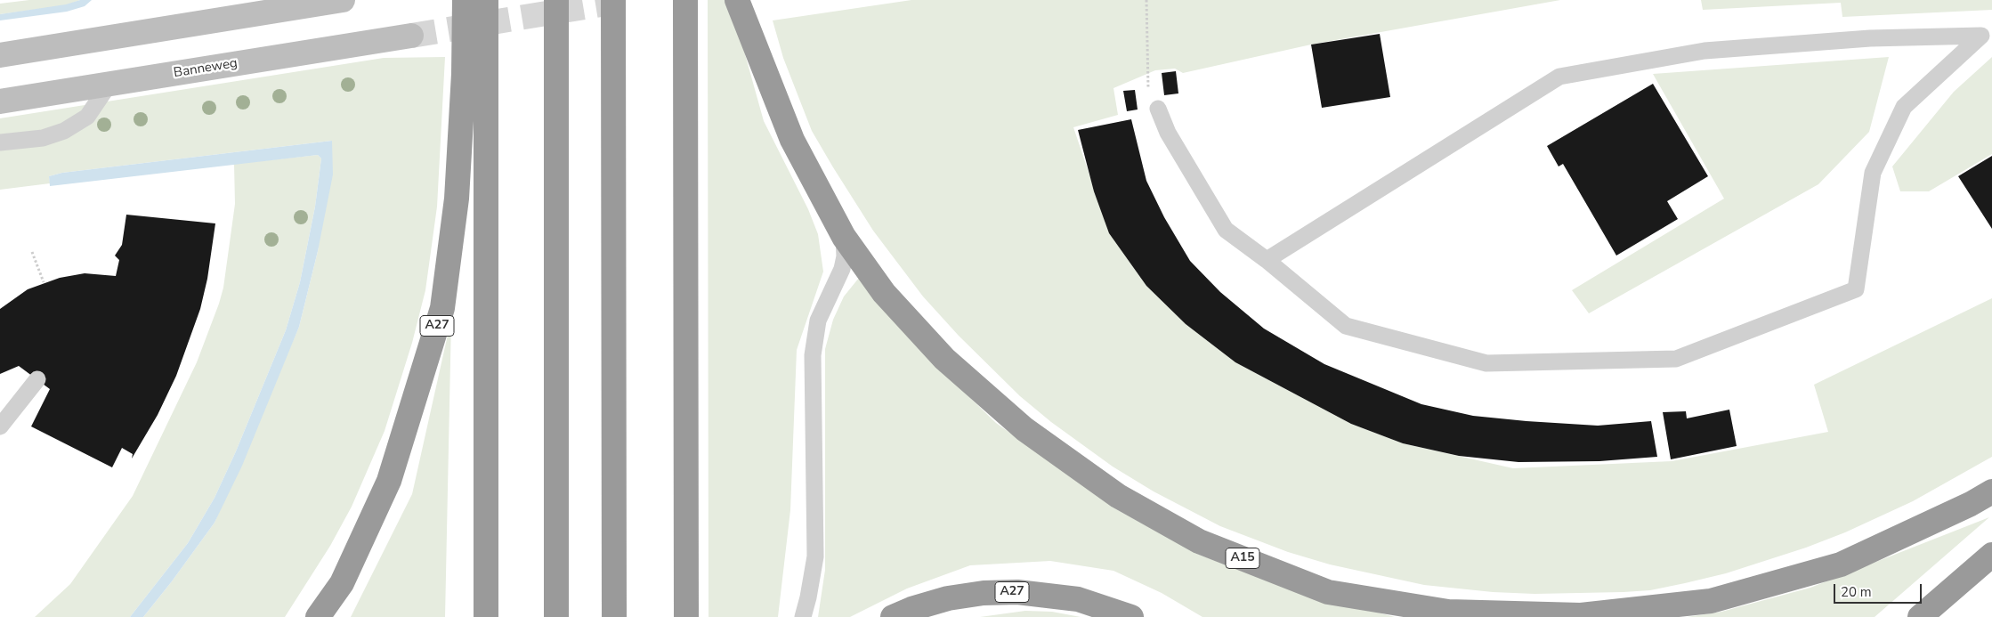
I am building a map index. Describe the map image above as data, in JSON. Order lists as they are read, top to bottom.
{
  "streets": {
    "highway": ["A27", "A15"],
    "main road": ["Banneweg"]
  },
  "scale_bar": "20 m"
}
